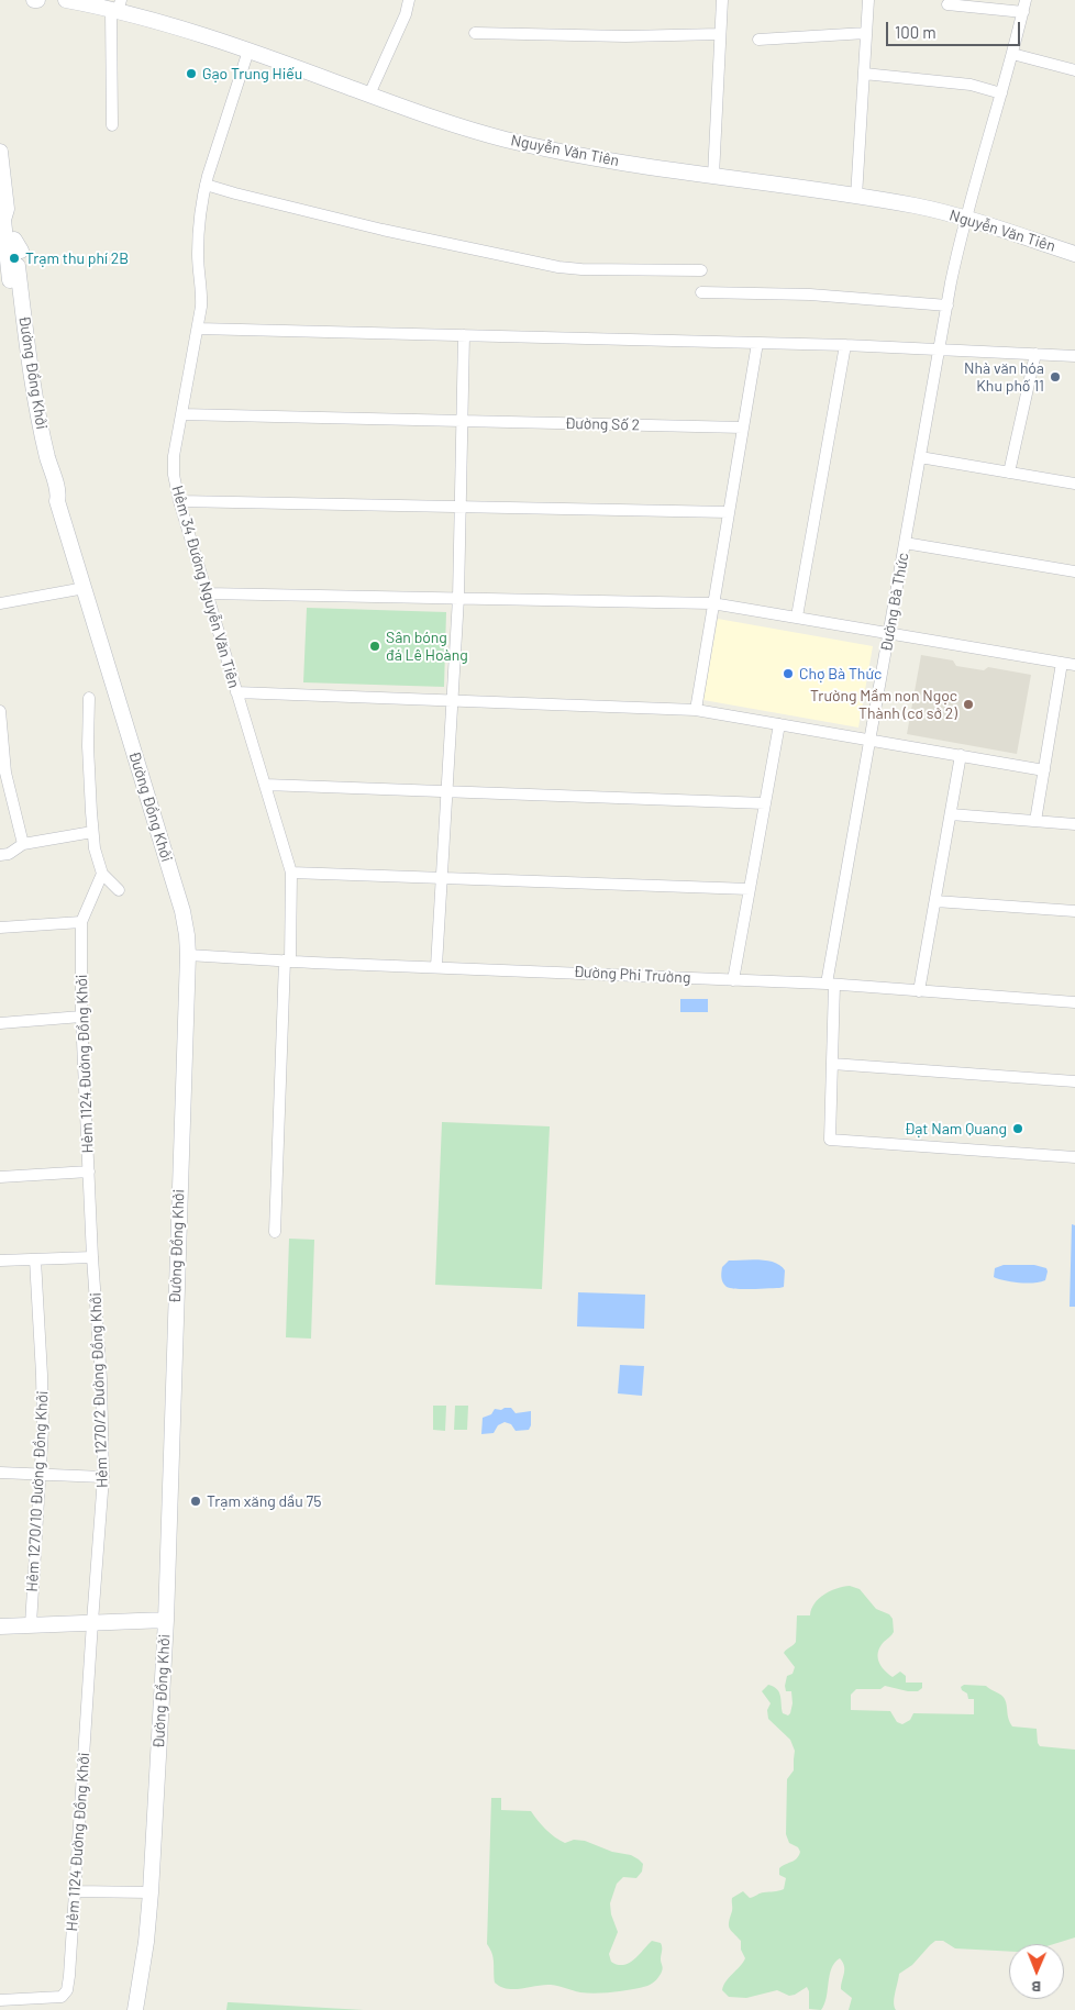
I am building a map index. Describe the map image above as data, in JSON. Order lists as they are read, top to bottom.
{
  "streets": {
    "main road": ["Nguyễn Văn Tiên", "Đường Đồng Khởi"],
    "street": [
      "Đường Số 2",
      "Hẻm 34 Đường Nguyễn Văn Tiên",
      "Đường Bà Thức",
      "Đường Phi Trường",
      "Hẻm 1124 Đường Đồng Khởi",
      "Hẻm 1270/2 Đường Đồng Khởi",
      "Hẻm 1270/10 Đường Đồng Khởi"
    ]
  },
  "crossings": [
    ["Nguyễn Văn Tiên", "Hẻm 34 Đường Nguyễn Văn Tiên"],
    ["Nguyễn Văn Tiên", "Đường Bà Thức"],
    ["Đường Đồng Khởi", "Đường Phi Trường"],
    ["Đường Số 2", "Hẻm 34 Đường Nguyễn Văn Tiên"],
    ["Hẻm 34 Đường Nguyễn Văn Tiên", "Đường Phi Trường"],
    ["Đường Bà Thức", "Đường Phi Trường"],
    ["Hẻm 1124 Đường Đồng Khởi", "Hẻm 1270/2 Đường Đồng Khởi"]
  ],
  "places": [
    "Gạo Trung Hiếu",
    "Trạm thu phí 2B",
    "Nhà văn hóa Khu phố 11",
    "Sân bóng đá Lê Hoàng",
    "Chợ Bà Thức",
    "Trường Mầm non Ngọc Thành (cơ sở 2)",
    "Đạt Nam Quang",
    "Trạm xăng dầu 75"
  ],
  "scale_bar": "100 m",
  "north": "bottom"
}
